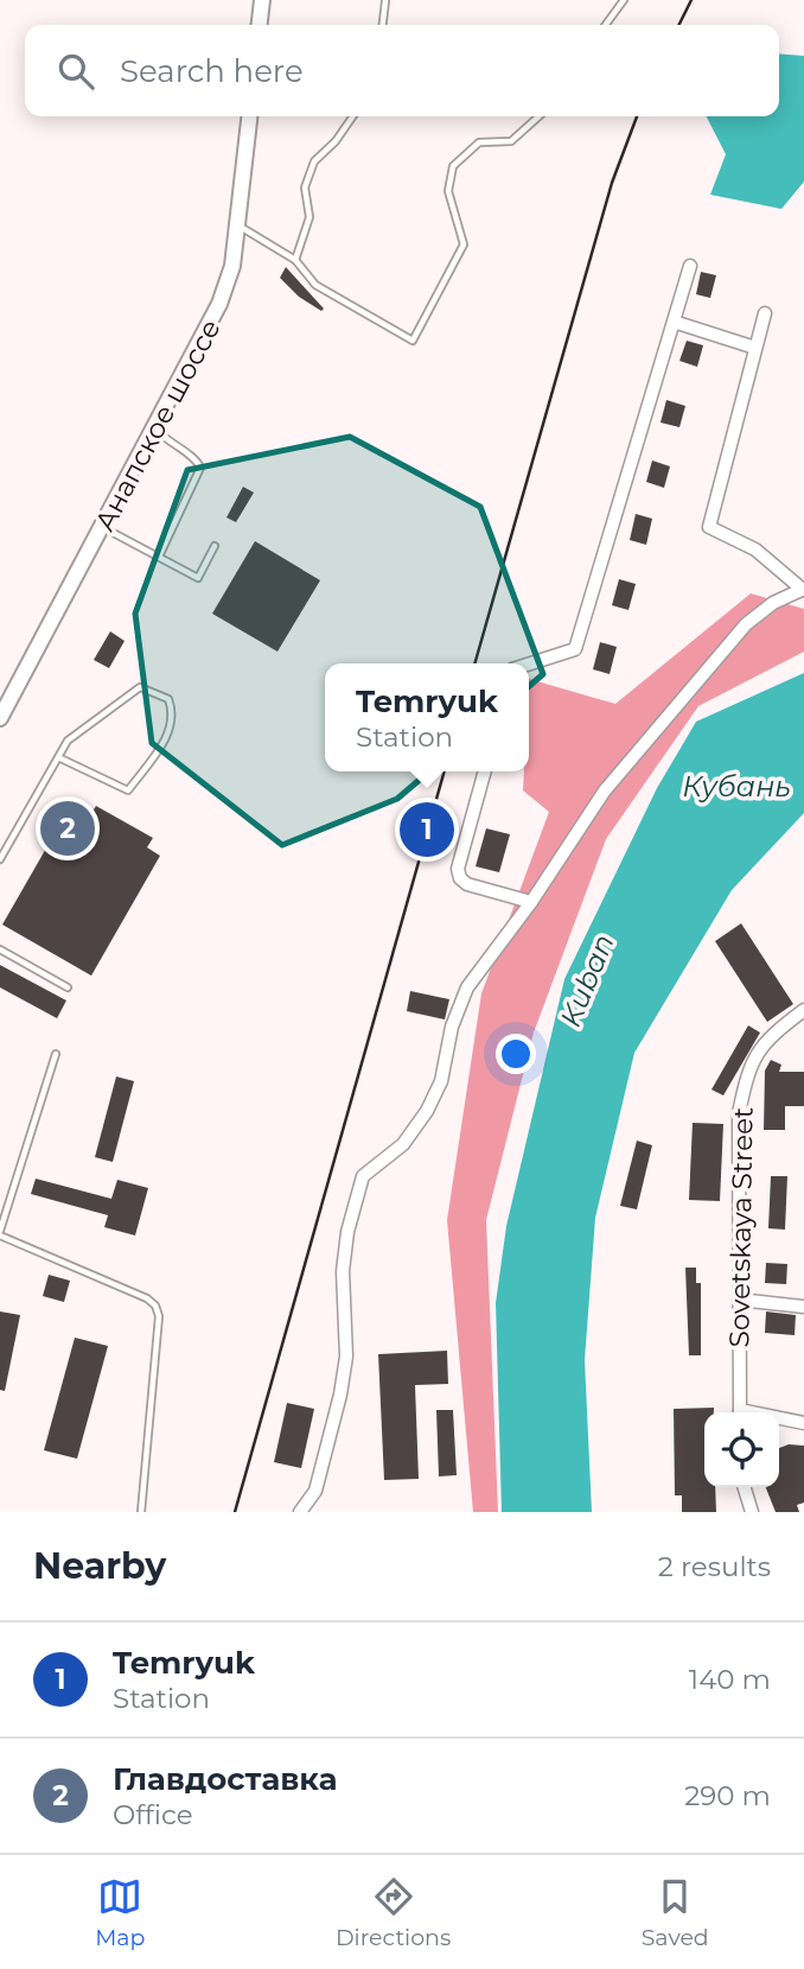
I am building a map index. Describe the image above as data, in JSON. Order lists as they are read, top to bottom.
{
  "streets": {
    "street": ["Анапское шоссе", "Sovetskaya Street"]
  },
  "water": ["Кубань", "Kuban"],
  "page": {
    "search": "Search here",
    "popup": ["Temryuk", "Station"],
    "pins": ["2", "1"],
    "heading": ["Nearby", "2 results"],
    "list": [
      {
        "mark": "1",
        "name": "Temryuk",
        "note": "Station",
        "value": "140 m"
      },
      {
        "mark": "2",
        "name": "Главдоставка",
        "note": "Office",
        "value": "290 m"
      }
    ],
    "nav": ["Map", "Directions", "Saved"]
  }
}
